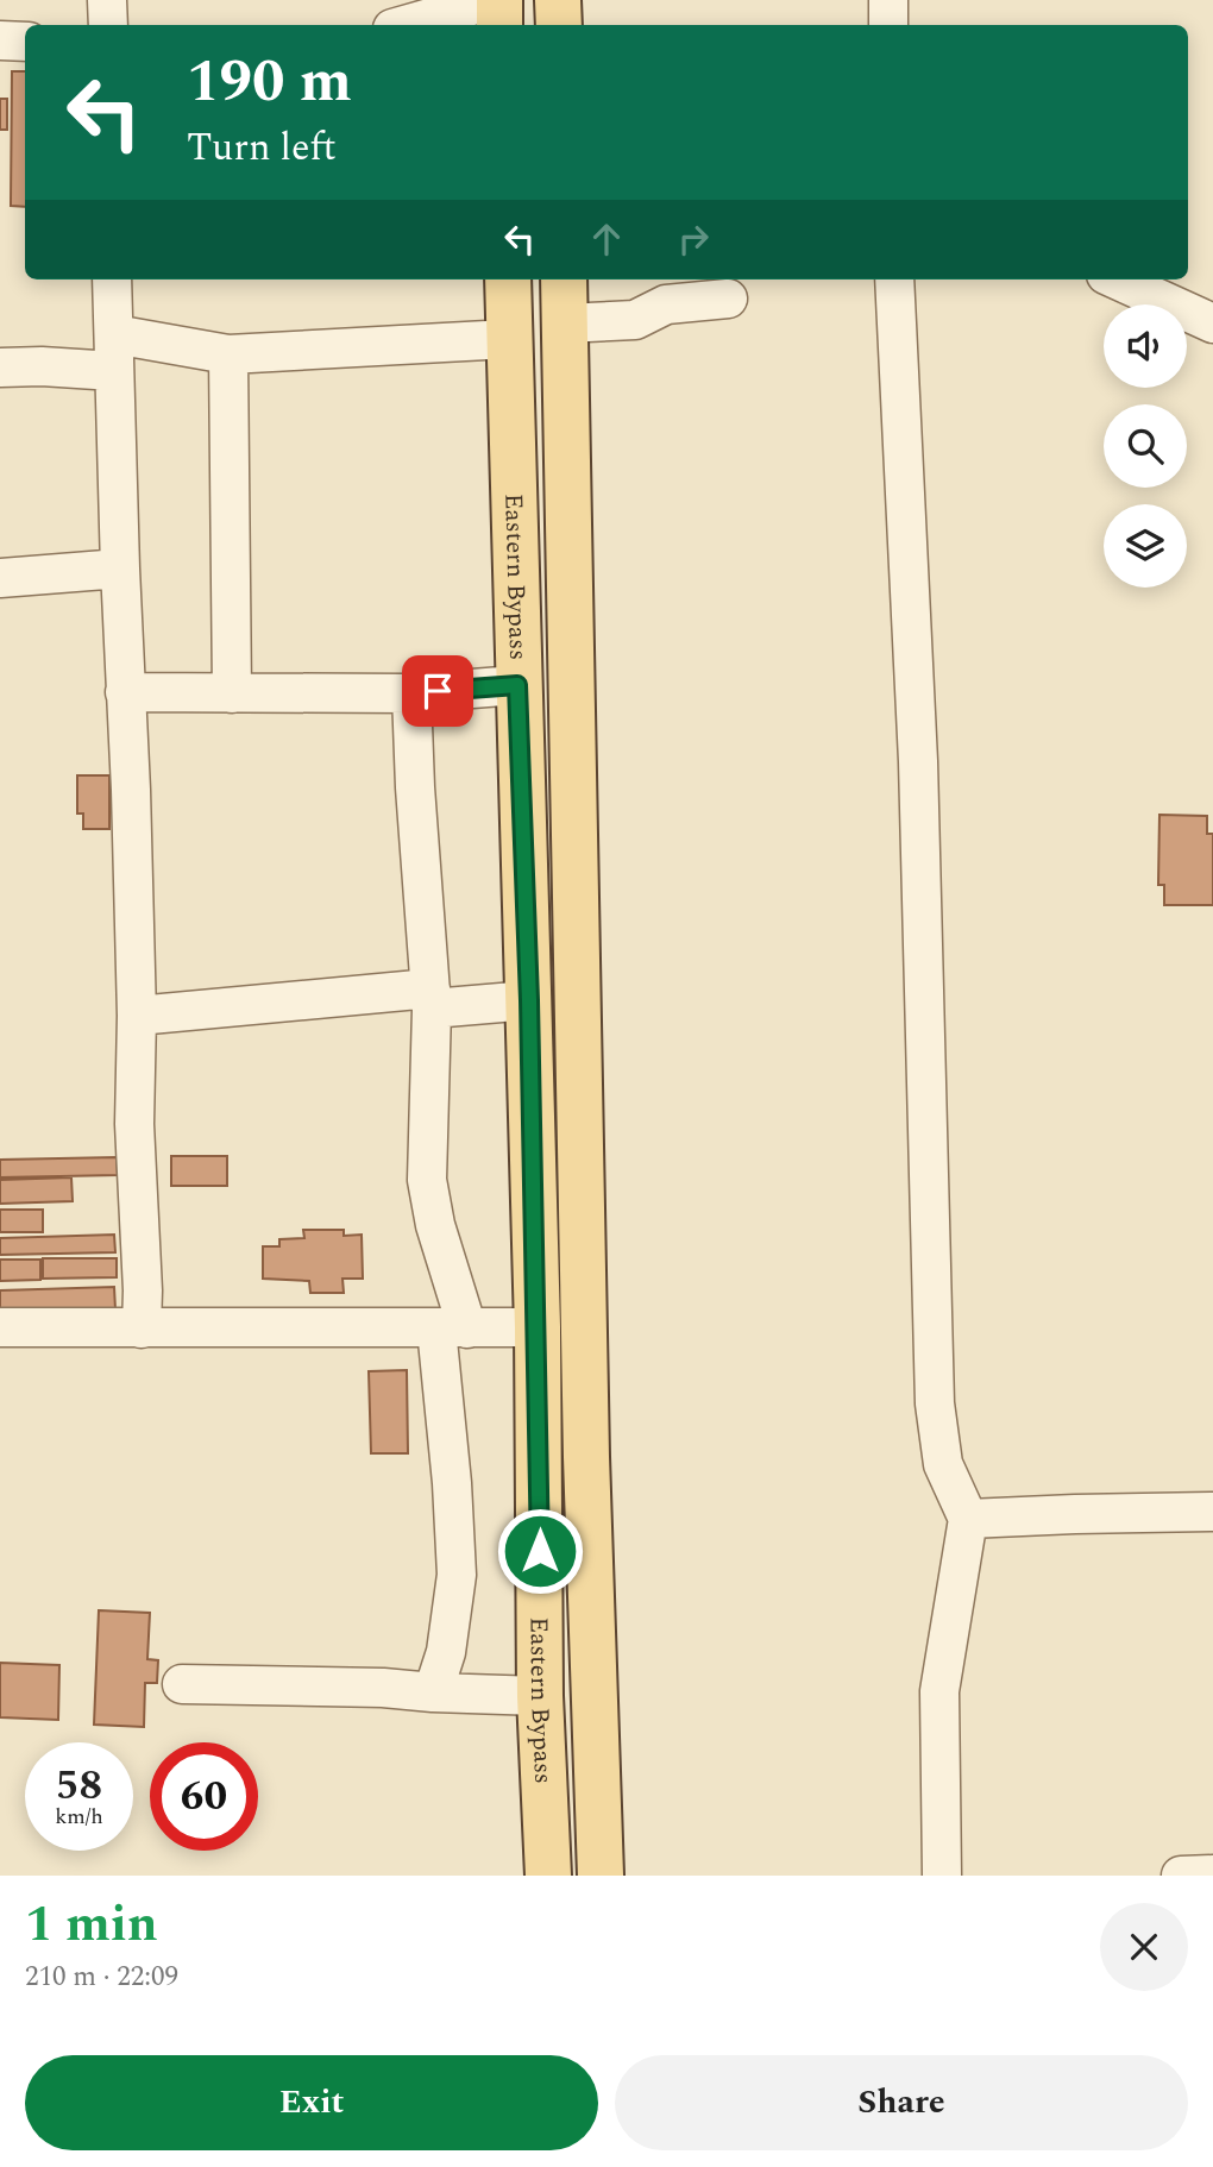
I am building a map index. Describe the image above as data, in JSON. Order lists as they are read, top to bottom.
{
  "streets": {
    "main road": ["Eastern Bypass"]
  },
  "page": {
    "turn": ["190 m", "Turn left"],
    "speed": "58 km/h",
    "limit": "60",
    "heading": ["1 min", "210 m · 22:09"],
    "buttons": ["Exit", "Share"]
  }
}
